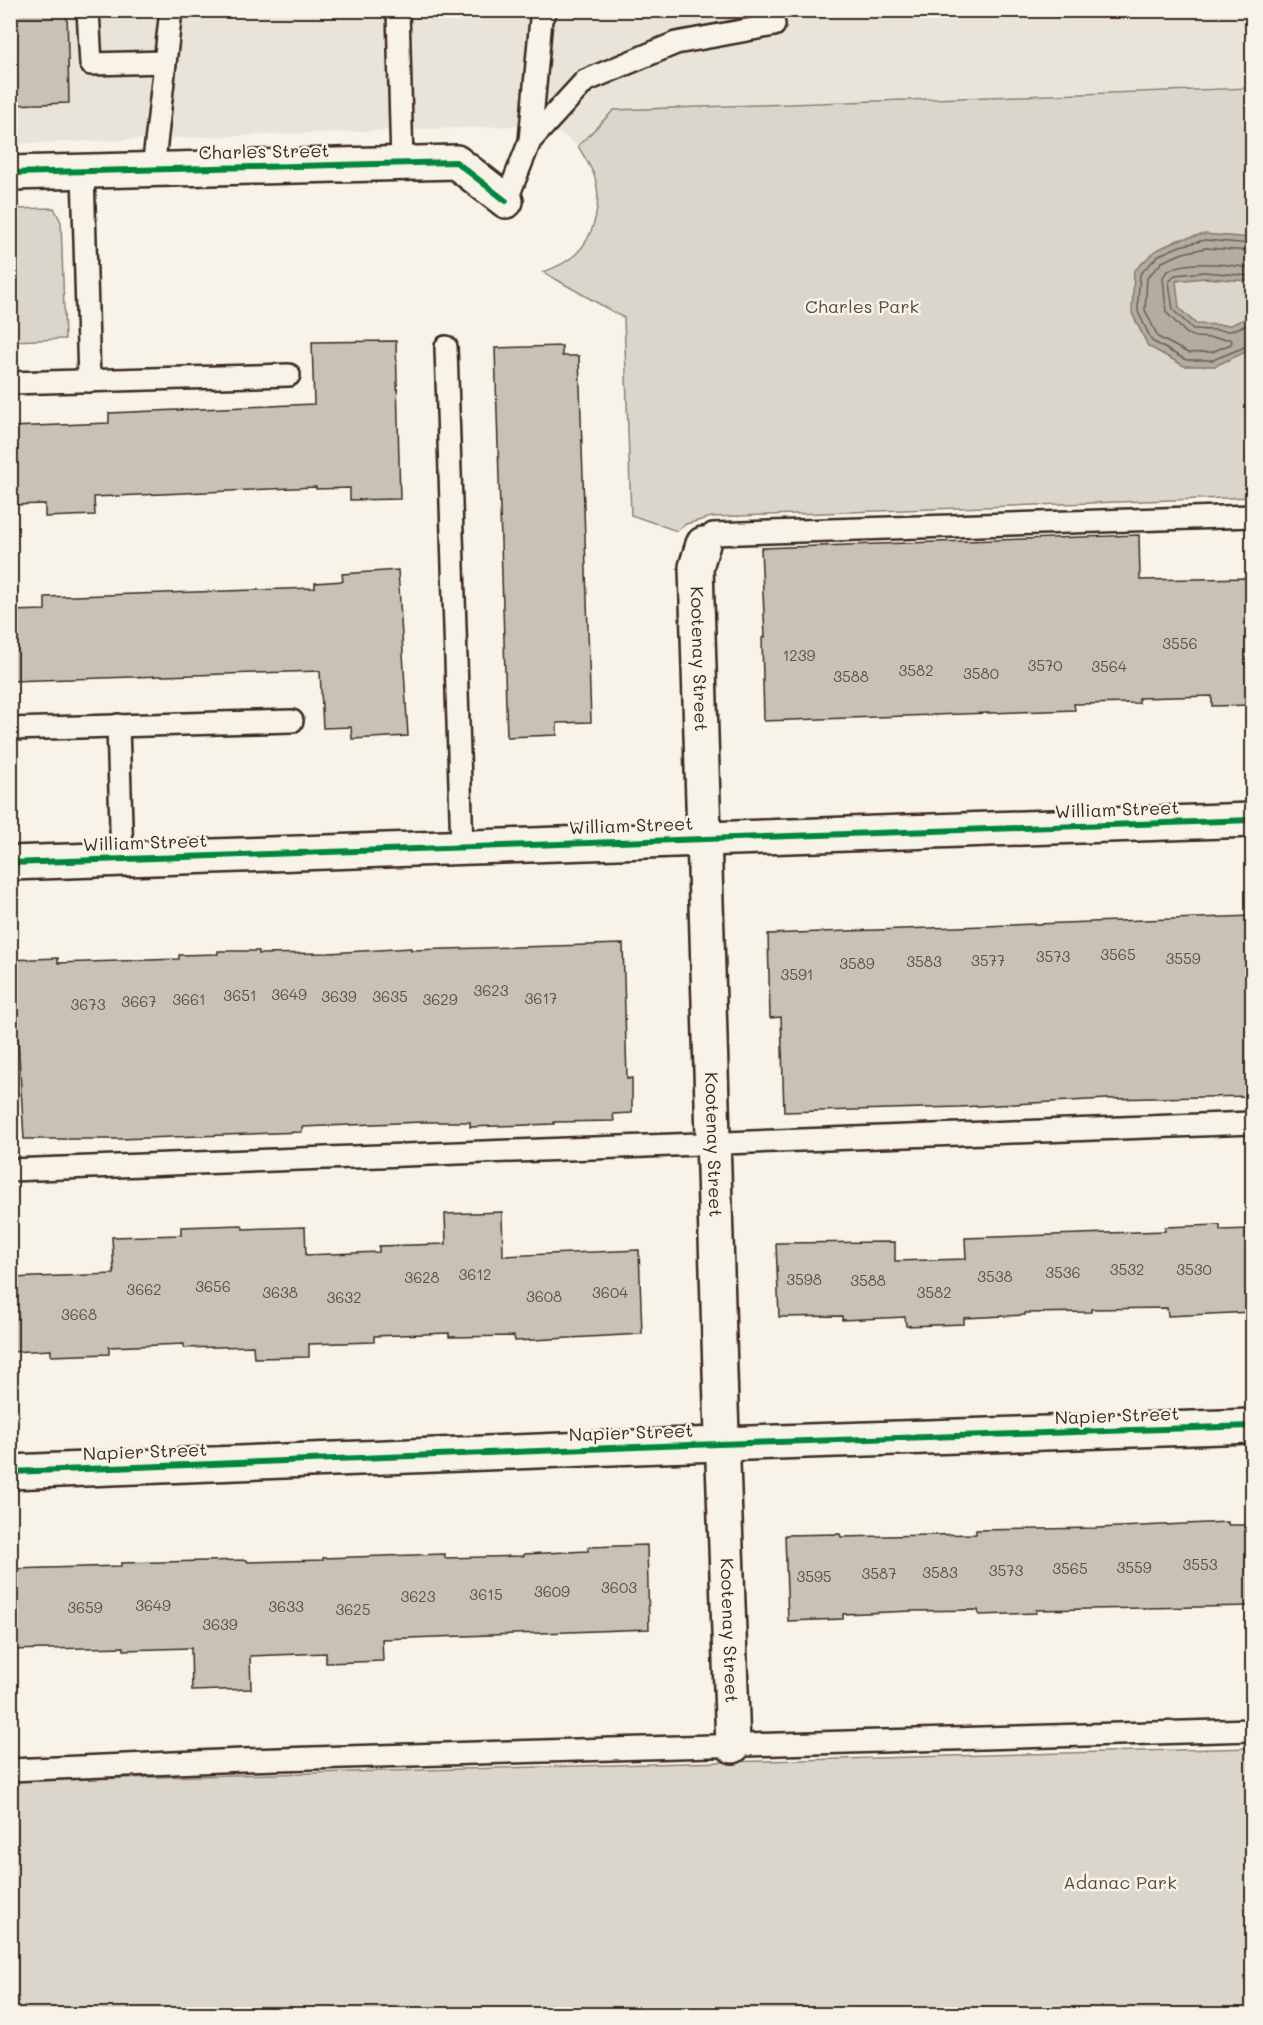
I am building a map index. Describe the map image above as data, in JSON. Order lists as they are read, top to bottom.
{
  "streets": {
    "street": [
      "Charles Street",
      "Kootenay Street",
      "William Street",
      "Napier Street"
    ]
  },
  "crossings": [
    ["Kootenay Street", "William Street"],
    ["Kootenay Street", "Napier Street"]
  ],
  "parks": ["Charles Park", "Adanac Park"],
  "house_numbers": [
    "3556",
    "1239",
    "3570",
    "3564",
    "3582",
    "3580",
    "3588",
    "3565",
    "3573",
    "3559",
    "3577",
    "3583",
    "3589",
    "3591",
    "3623",
    "3649",
    "3651",
    "3639",
    "3635",
    "3617",
    "3661",
    "3629",
    "3667",
    "3673",
    "3532",
    "3530",
    "3536",
    "3612",
    "3538",
    "3628",
    "3598",
    "3588",
    "3656",
    "3662",
    "3638",
    "3604",
    "3582",
    "3608",
    "3632",
    "3668",
    "3553",
    "3559",
    "3565",
    "3573",
    "3583",
    "3587",
    "3595",
    "3603",
    "3609",
    "3615",
    "3623",
    "3649",
    "3633",
    "3659",
    "3625",
    "3639"
  ]
}
